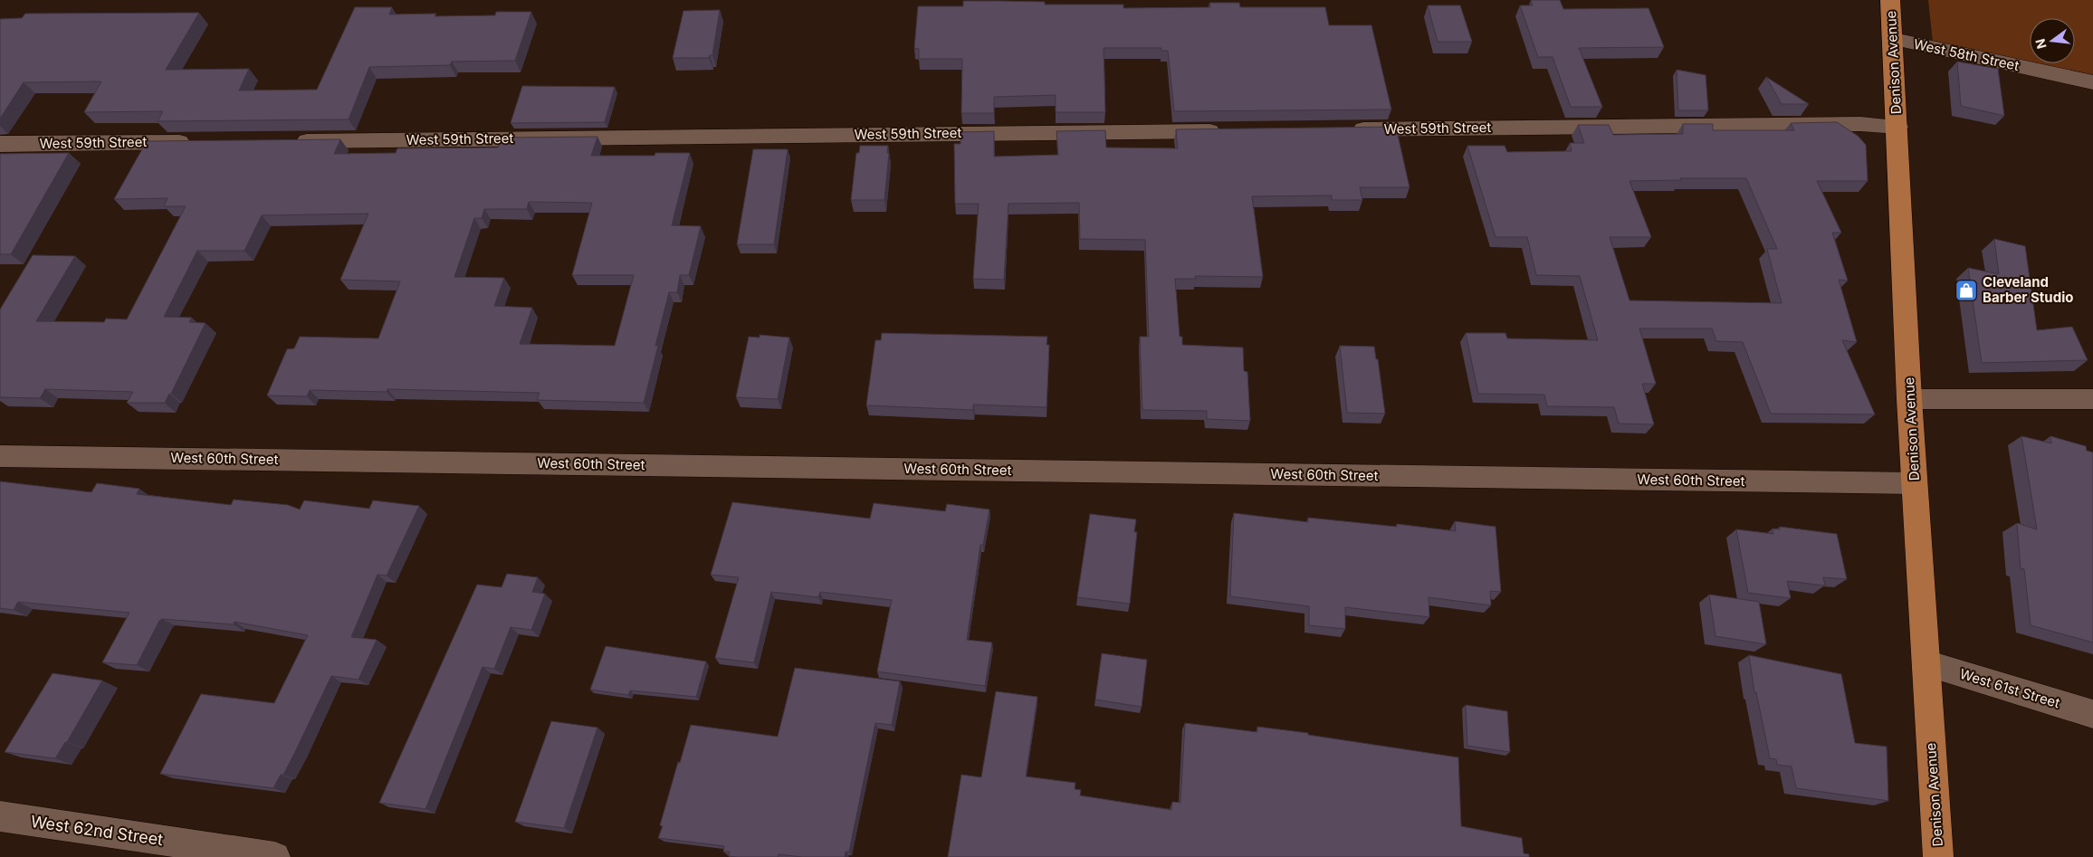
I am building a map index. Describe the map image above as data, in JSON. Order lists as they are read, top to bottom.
{
  "streets": {
    "main road": ["Denison Avenue"],
    "street": [
      "West 58th Street",
      "West 59th Street",
      "West 60th Street",
      "West 61st Street",
      "West 62nd Street"
    ]
  },
  "crossings": [
    ["West 58th Street", "Denison Avenue"],
    ["Denison Avenue", "West 59th Street"],
    ["Denison Avenue", "West 60th Street"],
    ["Denison Avenue", "West 61st Street"]
  ],
  "places": {
    "shop": ["Cleveland Barber Studio"]
  },
  "north": "left"
}
